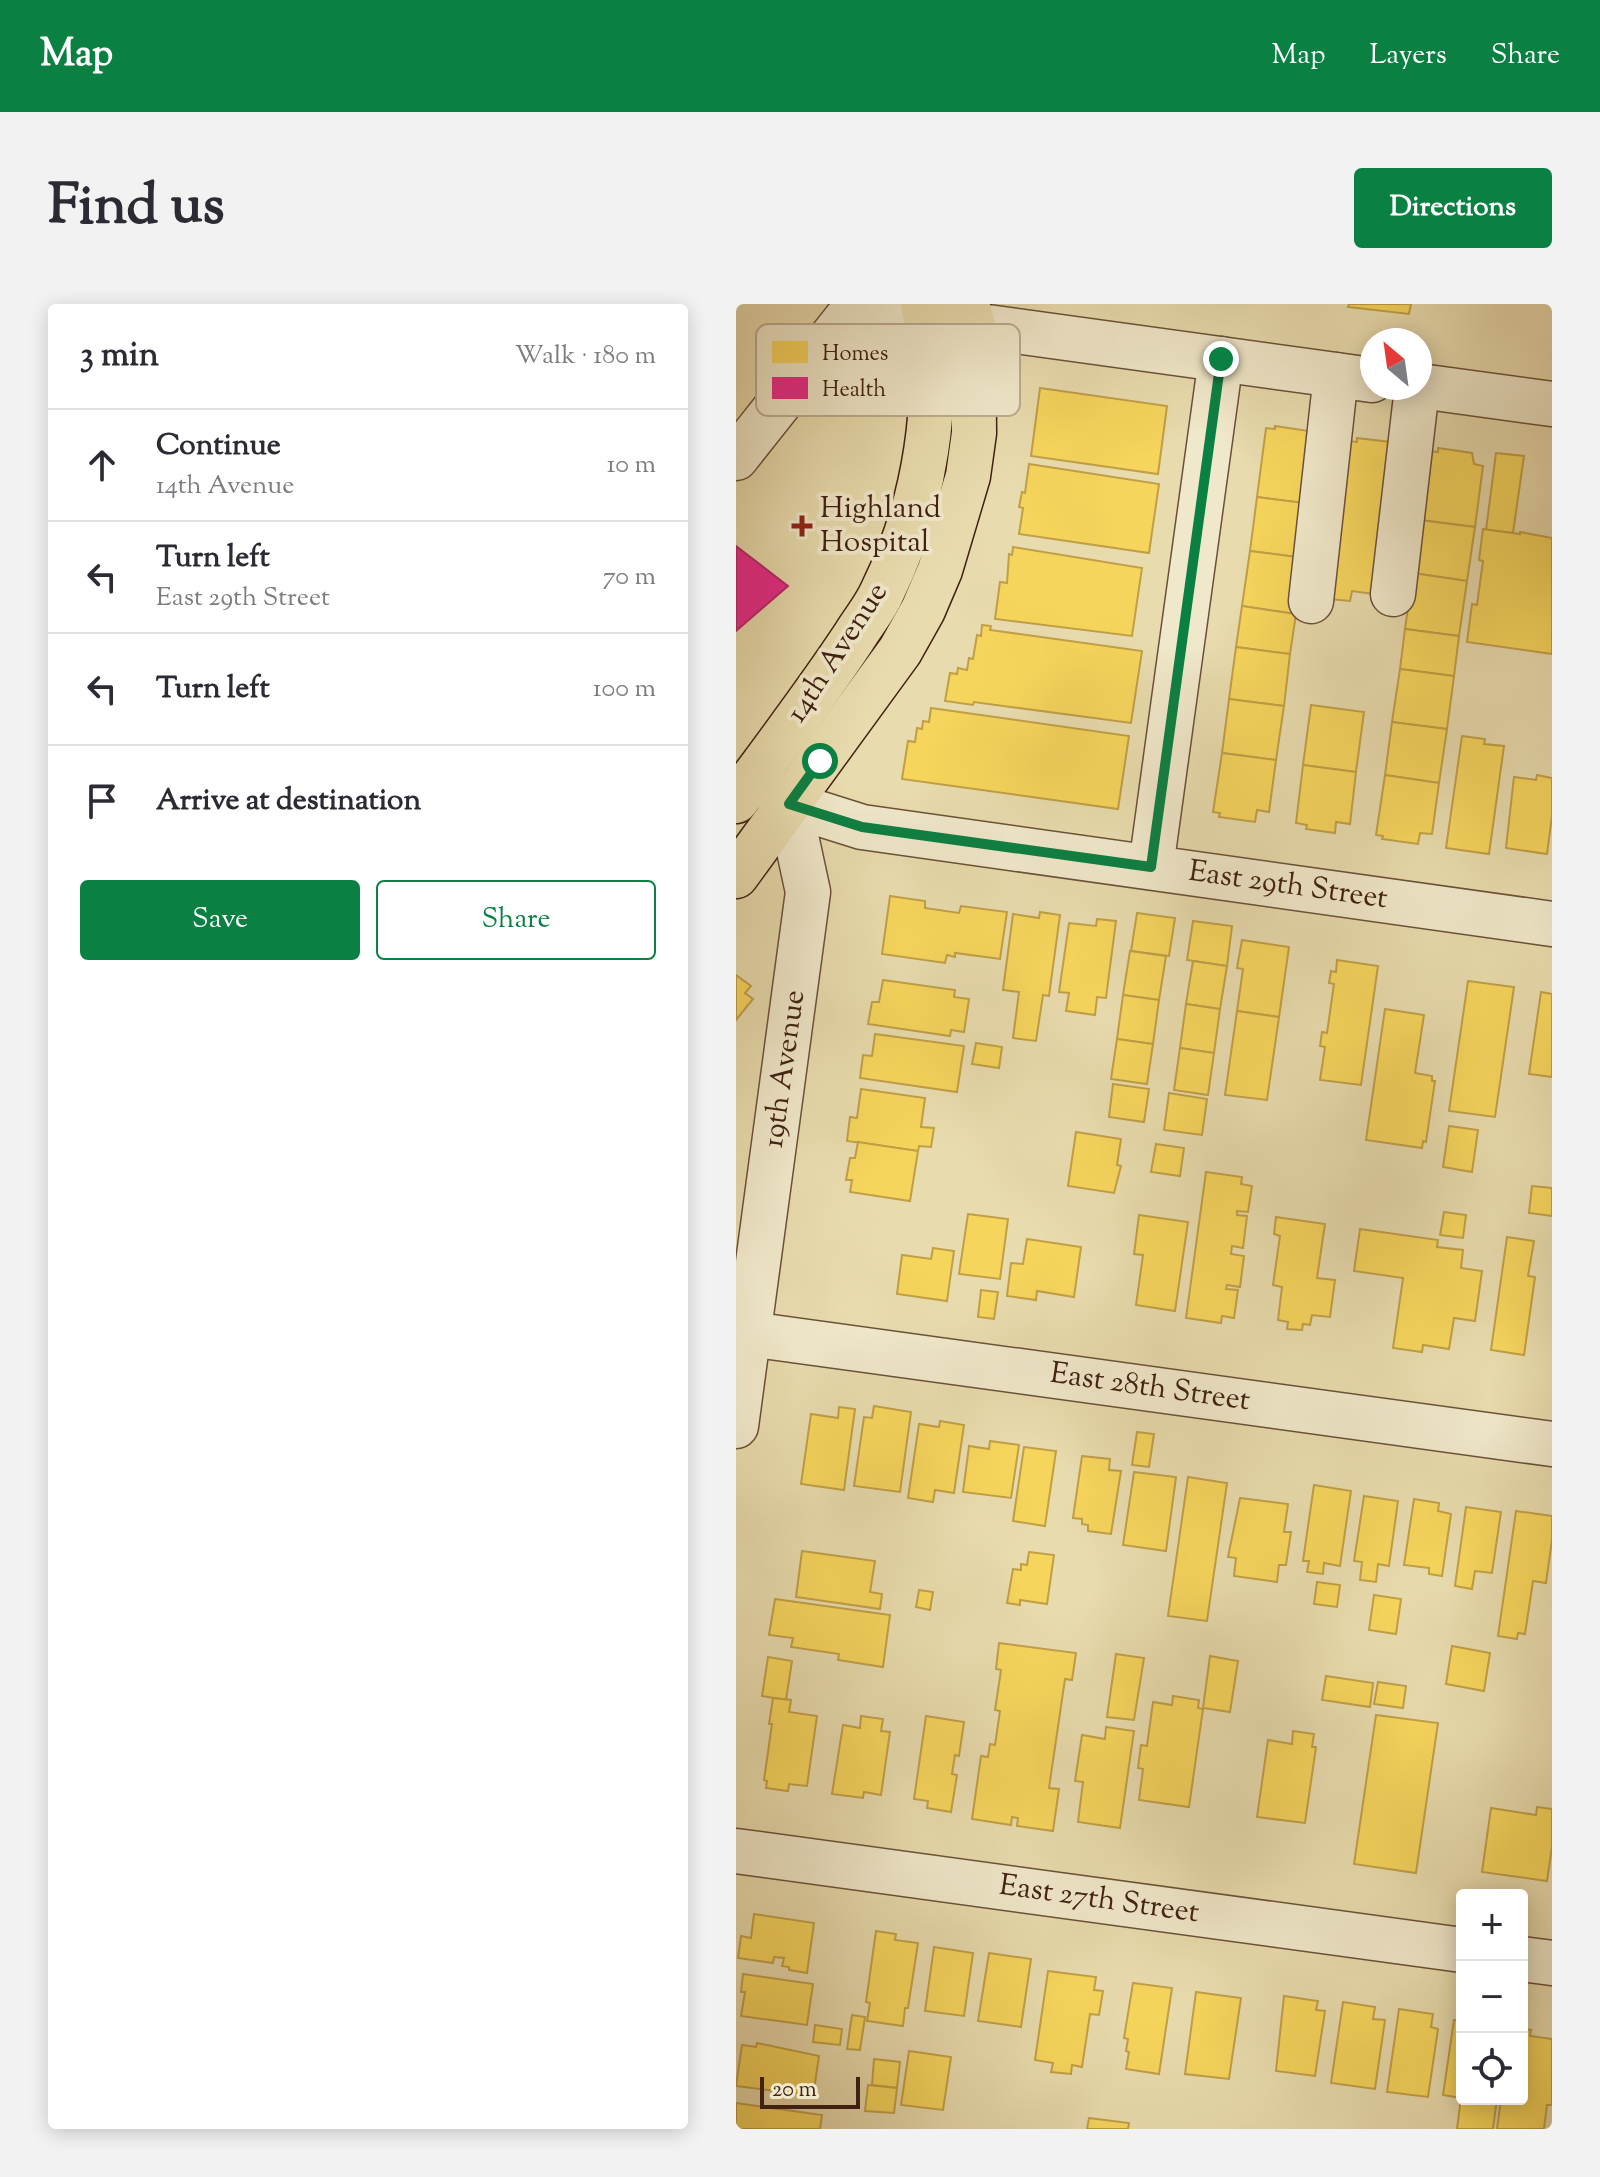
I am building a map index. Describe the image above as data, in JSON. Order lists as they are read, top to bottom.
{
  "streets": {
    "main road": ["14th Avenue"],
    "street": [
      "East 29th Street",
      "19th Avenue",
      "East 28th Street",
      "East 27th Street"
    ]
  },
  "crossings": [
    ["14th Avenue", "East 29th Street"],
    ["14th Avenue", "19th Avenue"],
    ["East 29th Street", "19th Avenue"],
    ["19th Avenue", "East 28th Street"]
  ],
  "places": {
    "health": ["Highland Hospital"]
  },
  "legend": ["Homes", "Health"],
  "scale_bar": "20 m",
  "north": "top left",
  "page": {
    "header": "Map",
    "nav": ["Map", "Layers", "Share"],
    "title": "Find us",
    "buttons": [
      "Directions",
      ["Save", "Share"]
    ],
    "heading": ["3 min", "Walk · 180 m"],
    "list": [
      ["Continue", "14th Avenue", "10 m"],
      ["Turn left", "East 29th Street", "70 m"],
      ["Turn left", "100 m"],
      "Arrive at destination"
    ],
    "map_buttons": ["+", "−"],
    "scale": "20 m"
  }
}
